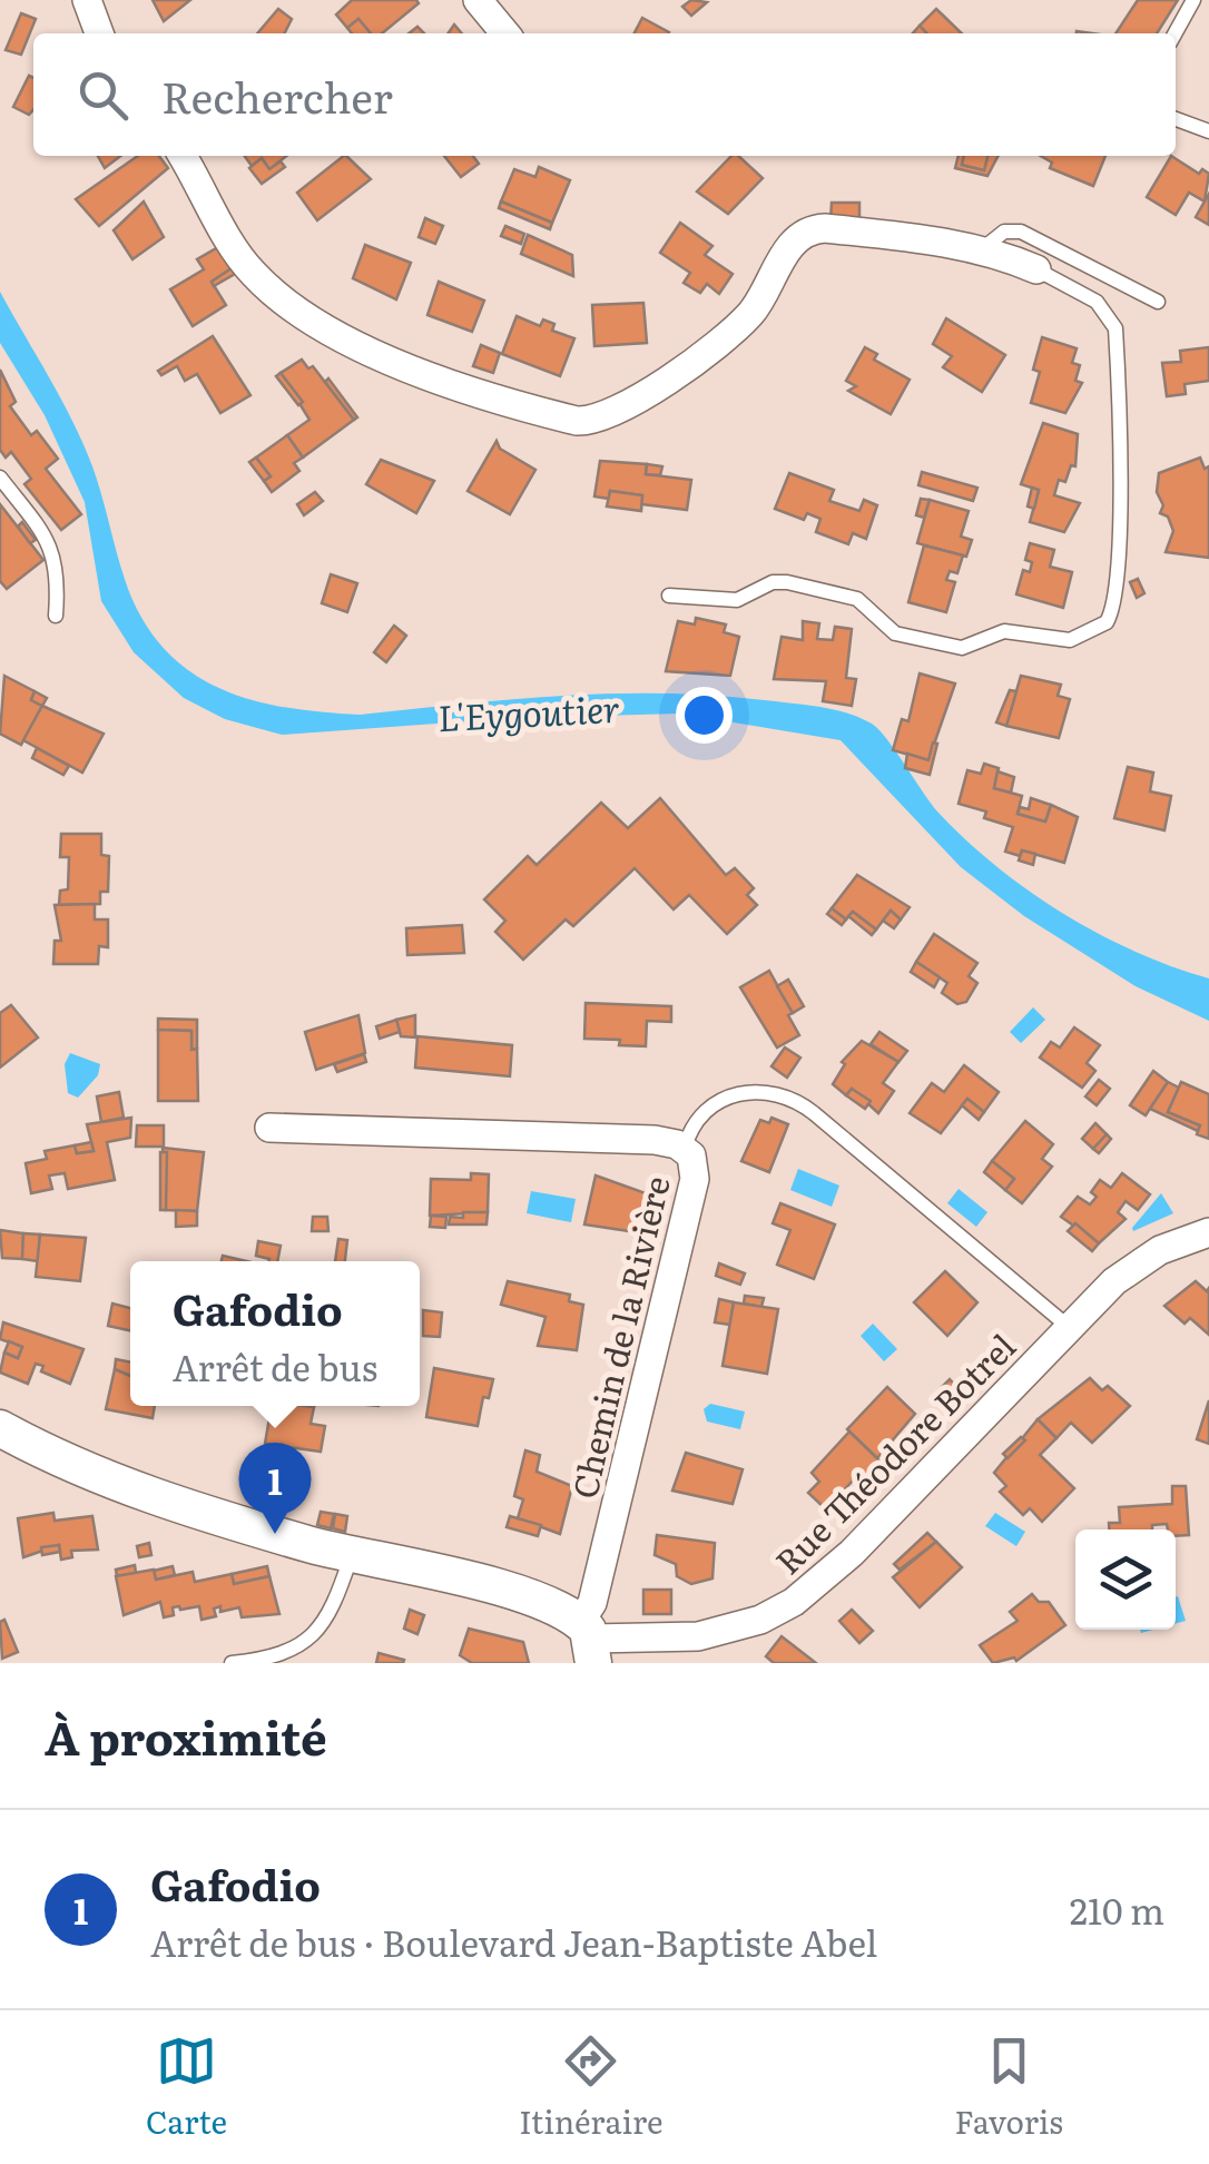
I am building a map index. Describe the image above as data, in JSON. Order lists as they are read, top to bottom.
{
  "streets": {
    "street": ["Chemin de la Rivière", "Rue Théodore Botrel"]
  },
  "crossings": [
    ["Chemin de la Rivière", "Rue Théodore Botrel"]
  ],
  "water": ["L'Eygoutier"],
  "page": {
    "search": "Rechercher",
    "popup": ["Gafodio", "Arrêt de bus"],
    "pins": "1",
    "heading": "À proximité",
    "list": [
      {
        "mark": "1",
        "name": "Gafodio",
        "note": "Arrêt de bus · Boulevard Jean-Baptiste Abel",
        "value": "210 m"
      }
    ],
    "nav": ["Carte", "Itinéraire", "Favoris"]
  }
}
